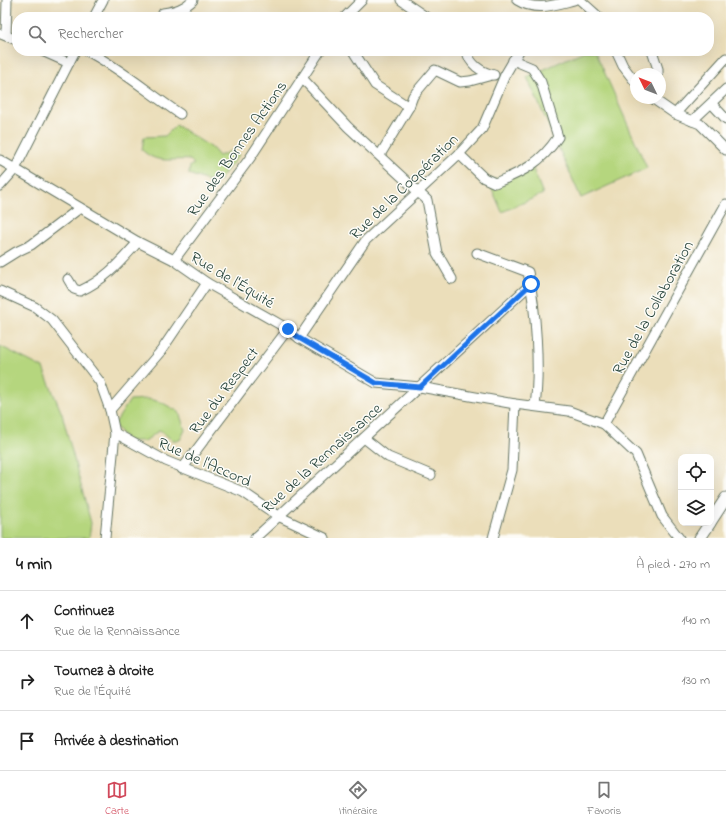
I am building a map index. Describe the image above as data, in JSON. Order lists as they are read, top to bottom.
{
  "streets": {
    "street": [
      "Rue des Bonnes Actions",
      "Rue de la Coopération",
      "Rue de l'Équité",
      "Rue de la Collaboration",
      "Rue du Respect",
      "Rue de la Rennaissance",
      "Rue de l'Accord"
    ]
  },
  "crossings": [
    ["Rue des Bonnes Actions", "Rue de l'Équité"],
    ["Rue de la Coopération", "Rue de l'Équité"],
    ["Rue de l'Équité", "Rue de la Collaboration"],
    ["Rue de l'Équité", "Rue du Respect"],
    ["Rue de l'Équité", "Rue de la Rennaissance"],
    ["Rue du Respect", "Rue de l'Accord"],
    ["Rue de la Rennaissance", "Rue de l'Accord"]
  ],
  "north": "top left",
  "page": {
    "search": "Rechercher",
    "heading": ["4 min", "À pied · 270 m"],
    "list": [
      ["Continuez", "Rue de la Rennaissance", "140 m"],
      ["Tournez à droite", "Rue de l'Équité", "130 m"],
      "Arrivée à destination"
    ],
    "nav": ["Carte", "Itinéraire", "Favoris"]
  }
}
